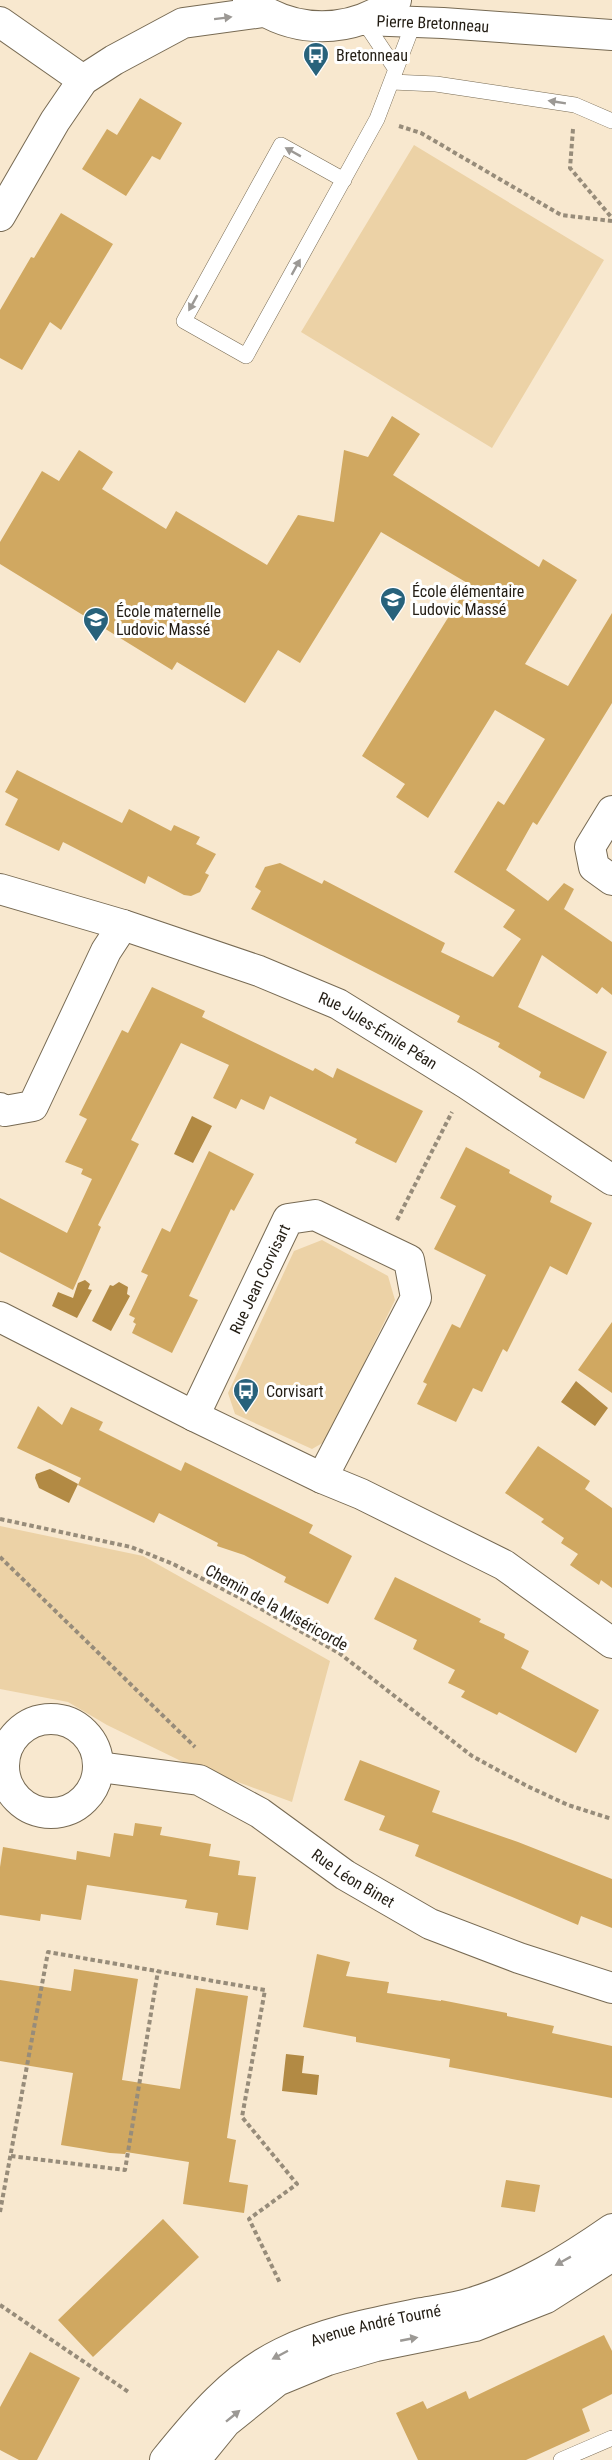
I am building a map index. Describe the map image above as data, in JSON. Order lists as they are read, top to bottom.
{
  "streets": {
    "street": [
      "Pierre Bretonneau",
      "Rue Jules-Émile Péan",
      "Rue Jean Corvisart",
      "Rue Léon Binet",
      "Avenue André Tourné"
    ],
    "path": ["Chemin de la Miséricorde"]
  },
  "places": {
    "bus stop": ["Bretonneau", "Corvisart"],
    "school or university": ["École élémentaire Ludovic Massé", "École maternelle Ludovic Massé"]
  }
}
